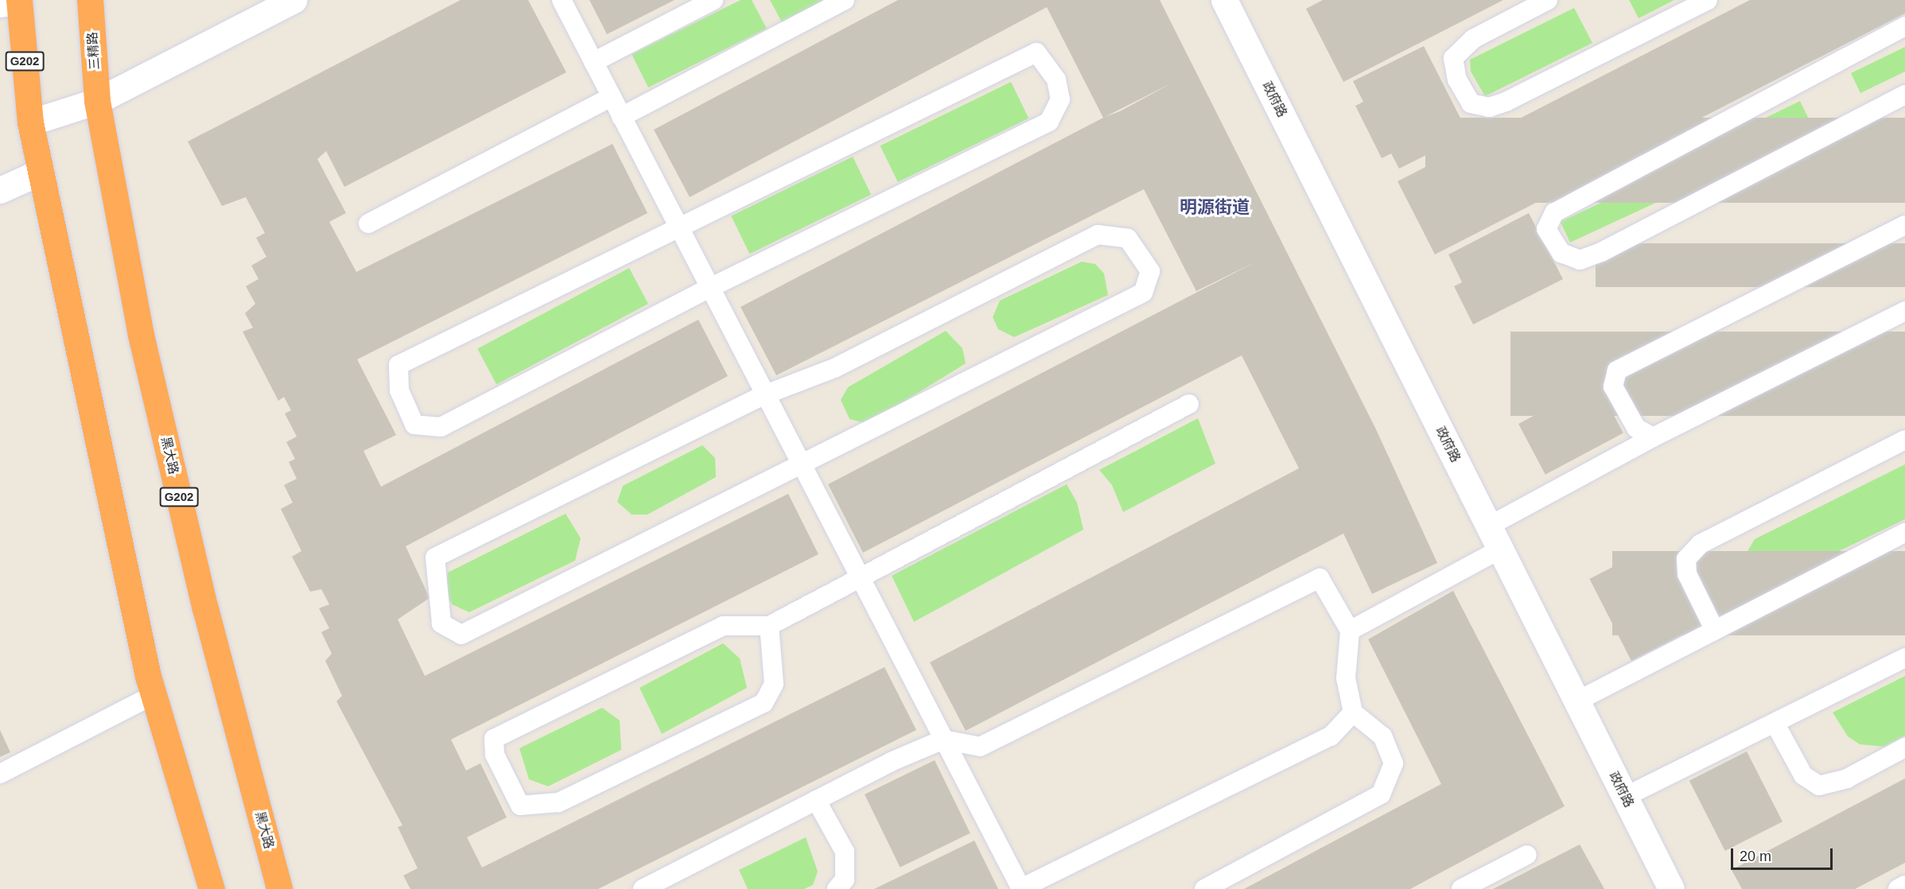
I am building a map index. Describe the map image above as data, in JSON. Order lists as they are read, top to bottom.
{
  "streets": {
    "highway": ["三精路", "G202", "黑大路"],
    "street": ["政府路"]
  },
  "crossings": [
    ["三精路", "黑大路"]
  ],
  "districts": ["明源街道"],
  "scale_bar": "20 m"
}
